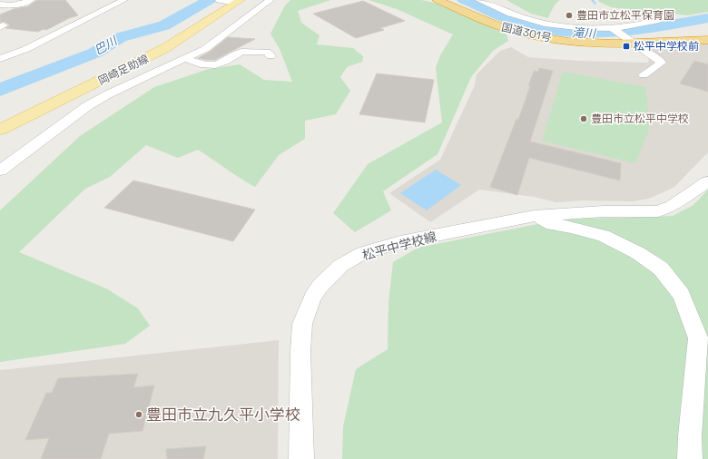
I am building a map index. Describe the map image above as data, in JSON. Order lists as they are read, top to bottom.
{
  "streets": {
    "highway": ["国道301号"],
    "main road": ["岡崎足助線"],
    "street": ["松平中学校線"]
  },
  "water": ["滝川", "巴川"],
  "places": {
    "other": ["豊田市立松平保育園", "豊田市立松平中学校", "豊田市立九久平小学校"],
    "transit": ["松平中学校前"]
  }
}
